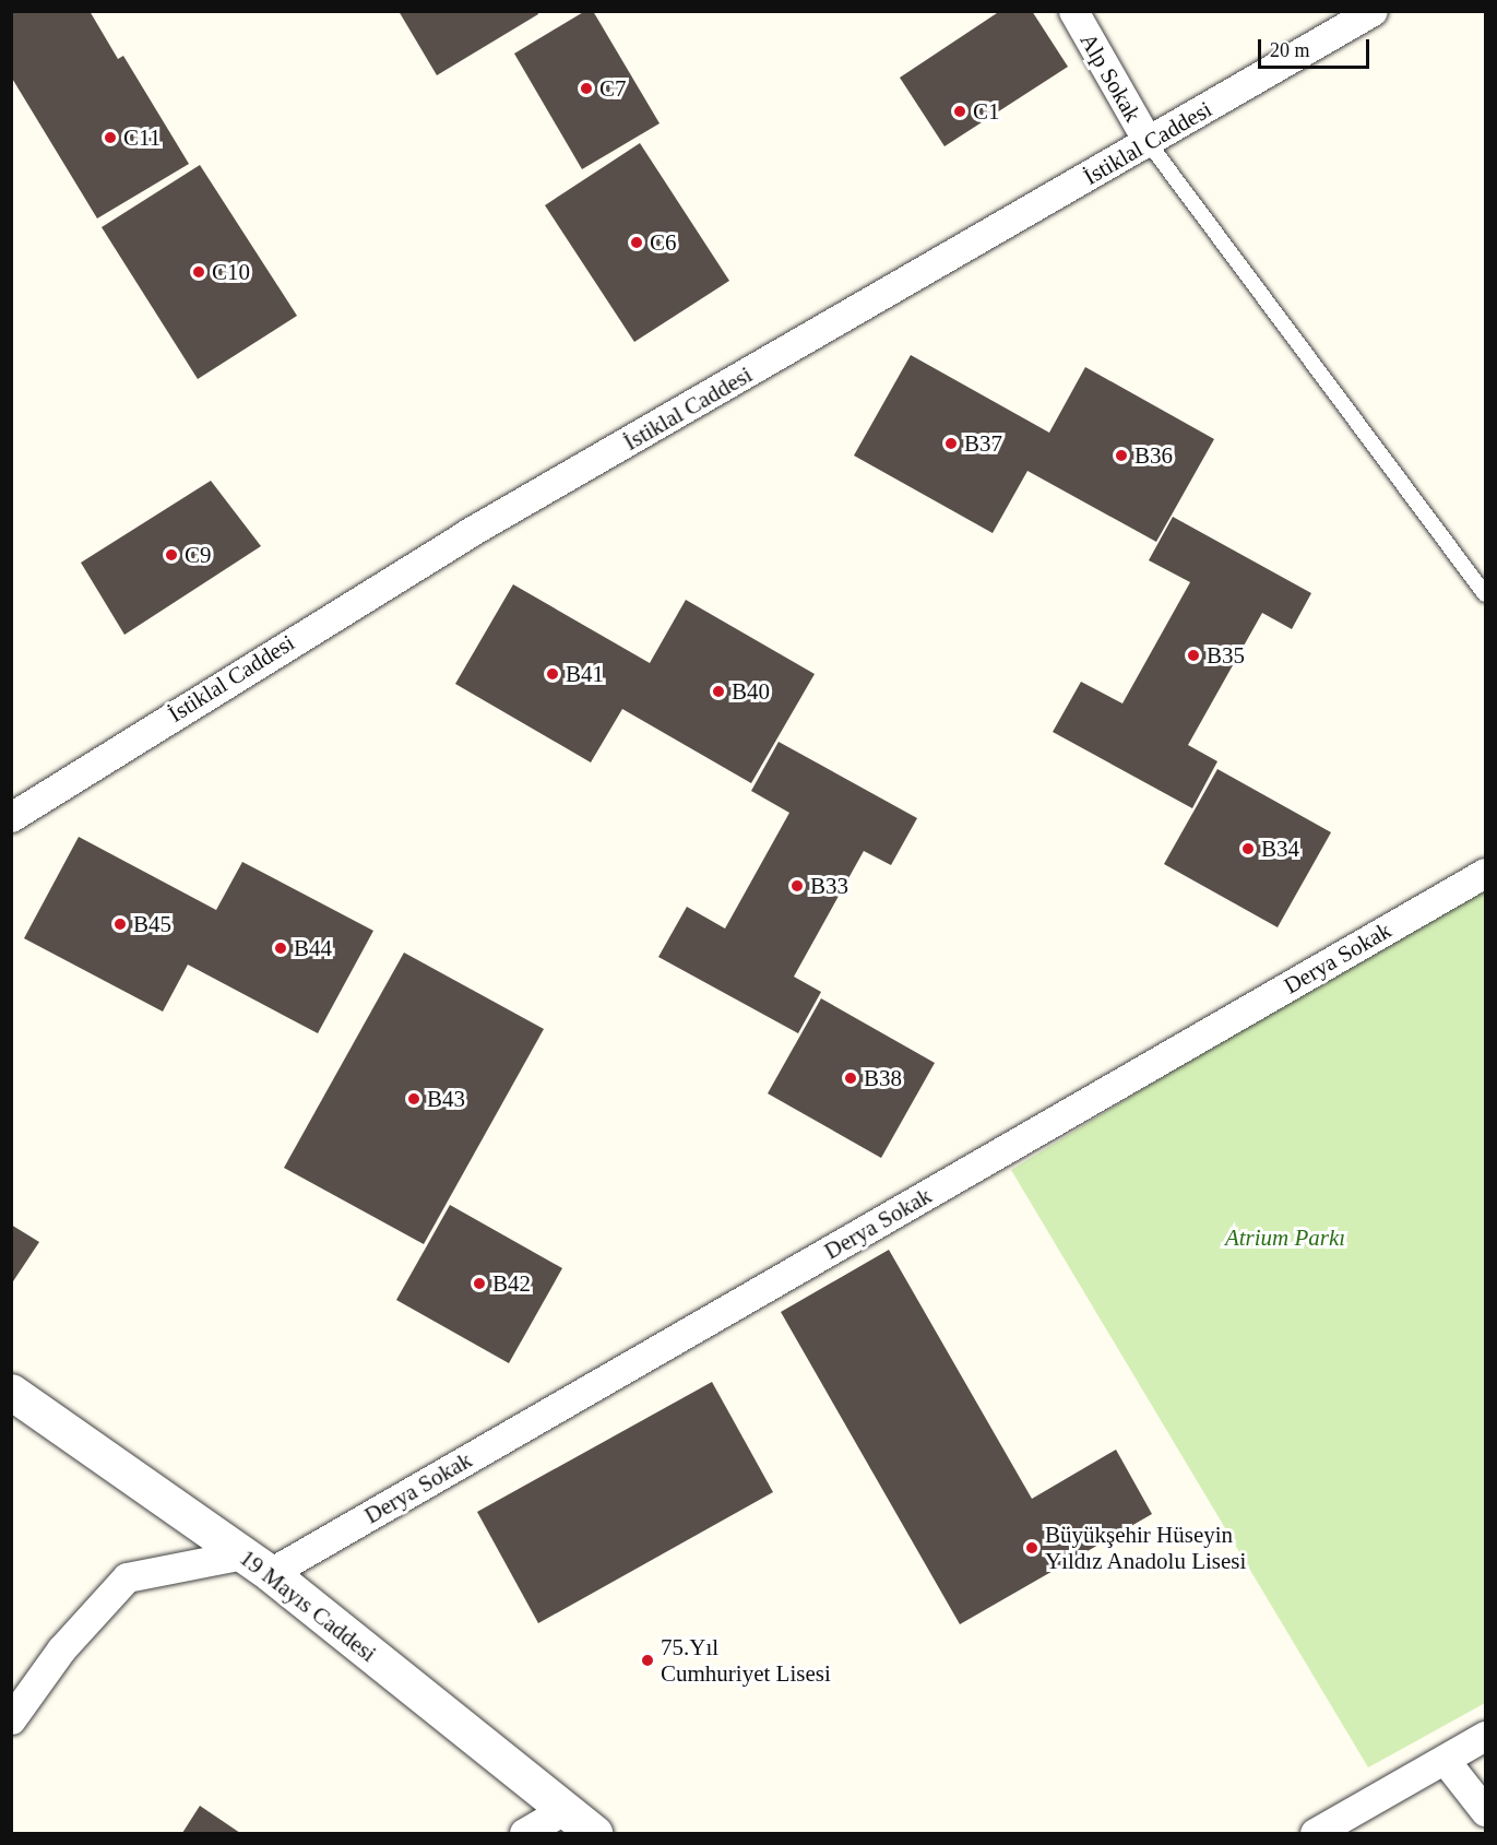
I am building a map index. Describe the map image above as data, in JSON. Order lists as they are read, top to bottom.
{
  "streets": {
    "street": [
      "Alp Sokak",
      "İstiklal Caddesi",
      "Derya Sokak",
      "19 Mayıs Caddesi"
    ]
  },
  "crossings": [
    ["Alp Sokak", "İstiklal Caddesi"],
    ["Derya Sokak", "19 Mayıs Caddesi"]
  ],
  "parks": ["Atrium Parkı"],
  "places": [
    "C7",
    "C1",
    "C11",
    "C6",
    "C10",
    "B37",
    "B36",
    "C9",
    "B35",
    "B41",
    "B40",
    "B34",
    "B33",
    "B45",
    "B44",
    "B38",
    "B43",
    "B42",
    "Büyükşehir Hüseyin Yıldız Anadolu Lisesi",
    "75.Yıl Cumhuriyet Lisesi"
  ],
  "scale_bar": "20 m"
}
